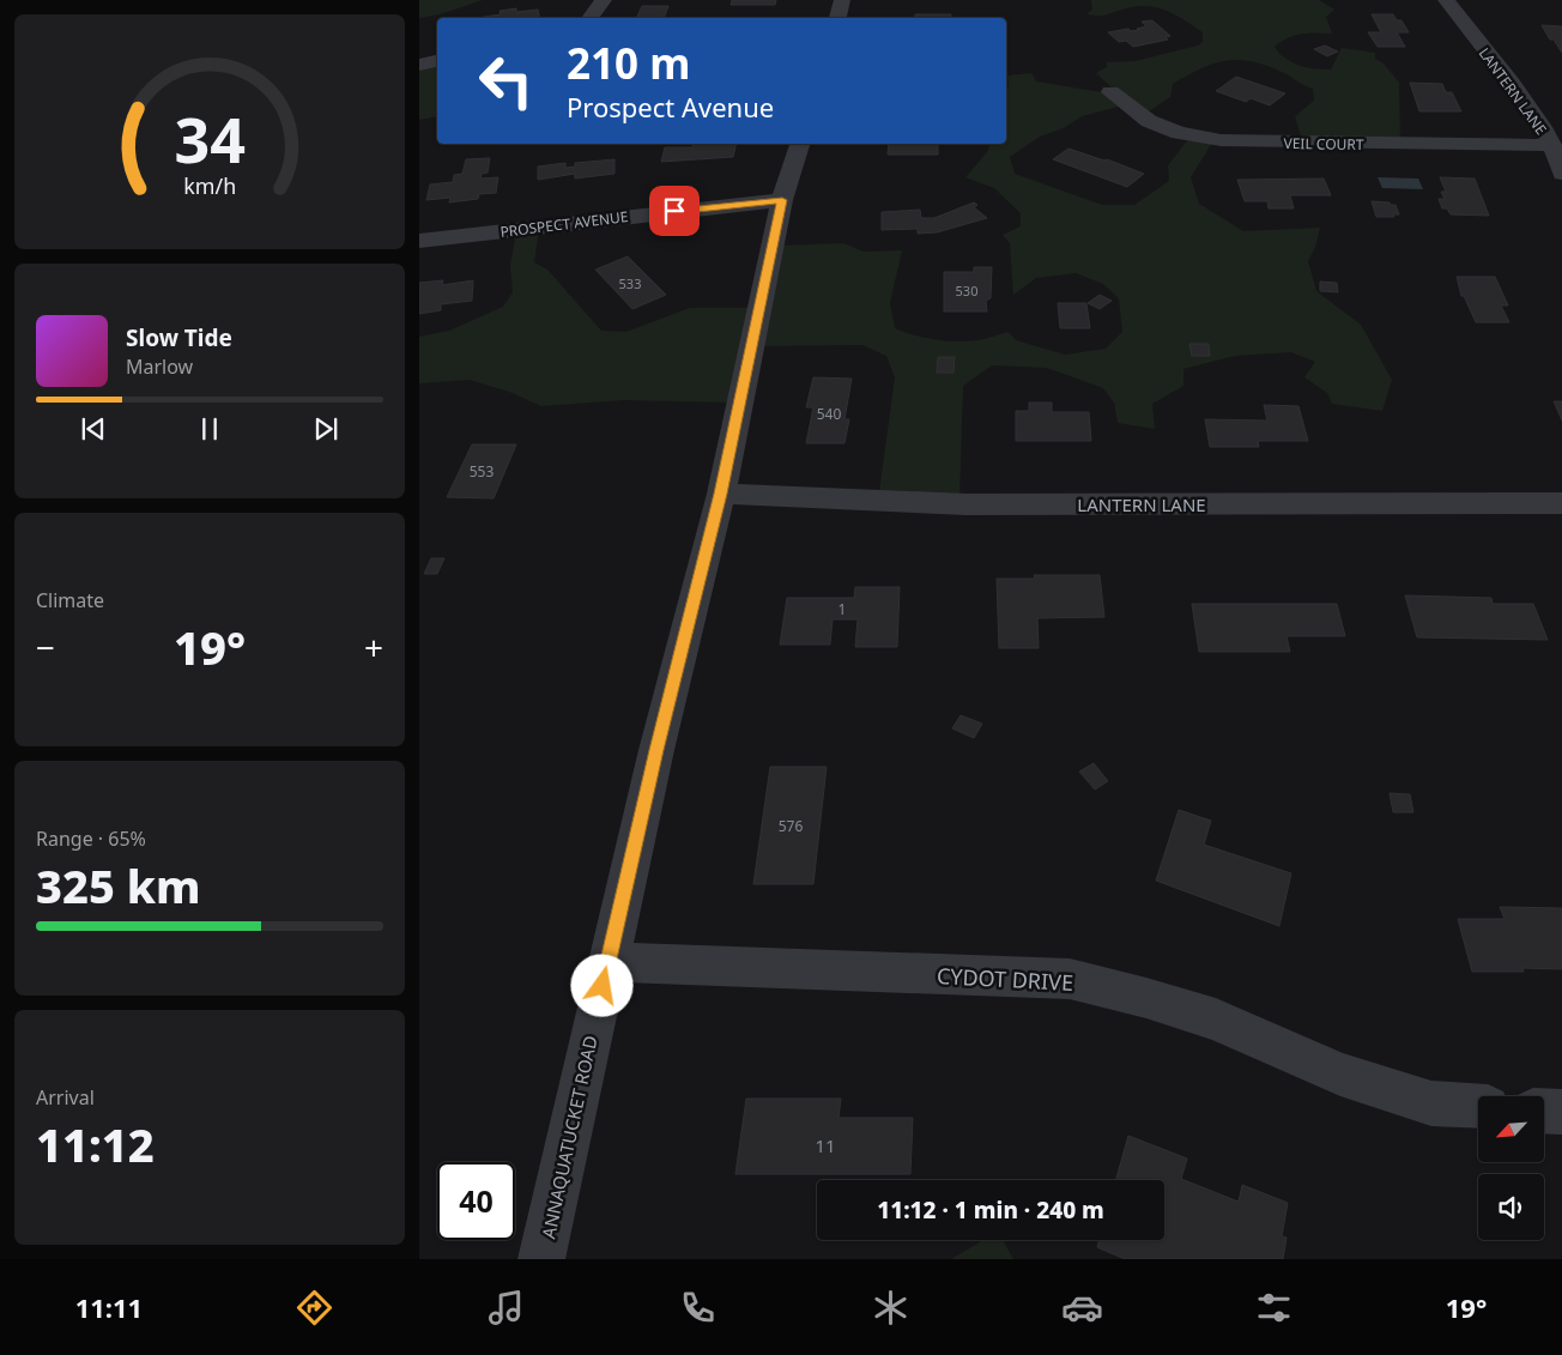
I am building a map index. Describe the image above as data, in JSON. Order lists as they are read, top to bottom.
{
  "streets": {
    "street": [
      "LANTERN LANE",
      "VEIL COURT",
      "PROSPECT AVENUE",
      "CYDOT DRIVE",
      "ANNAQUATUCKET ROAD"
    ]
  },
  "crossings": [
    ["LANTERN LANE", "VEIL COURT"],
    ["LANTERN LANE", "ANNAQUATUCKET ROAD"],
    ["PROSPECT AVENUE", "ANNAQUATUCKET ROAD"],
    ["CYDOT DRIVE", "ANNAQUATUCKET ROAD"]
  ],
  "house_numbers": [
    "533",
    "530",
    "540",
    "553",
    "1",
    "576",
    "11"
  ],
  "north": "bottom left",
  "page": {
    "turn": ["210 m", "Prospect Avenue"],
    "song": ["Slow Tide", "Marlow"],
    "tile": [
      "Climate",
      ["Range · 65%", "325 km"],
      ["Arrival", "11:12"]
    ],
    "heat": ["−", "19°", "+"],
    "limit": "40",
    "trip": "11:12 · 1 min · 240 m",
    "tabs": ["11:11", "19°"],
    "gauge": ["34", "km/h"]
  }
}
